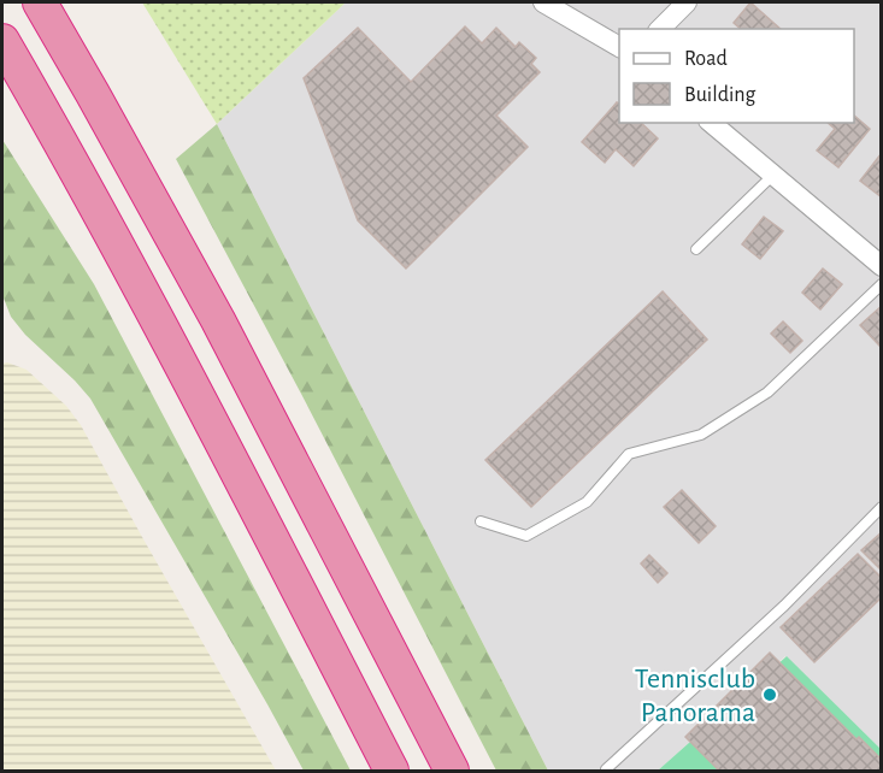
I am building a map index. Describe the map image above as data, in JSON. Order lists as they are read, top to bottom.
{
  "places": ["Tennisclub Panorama"],
  "legend": ["Road", "Building"]
}
